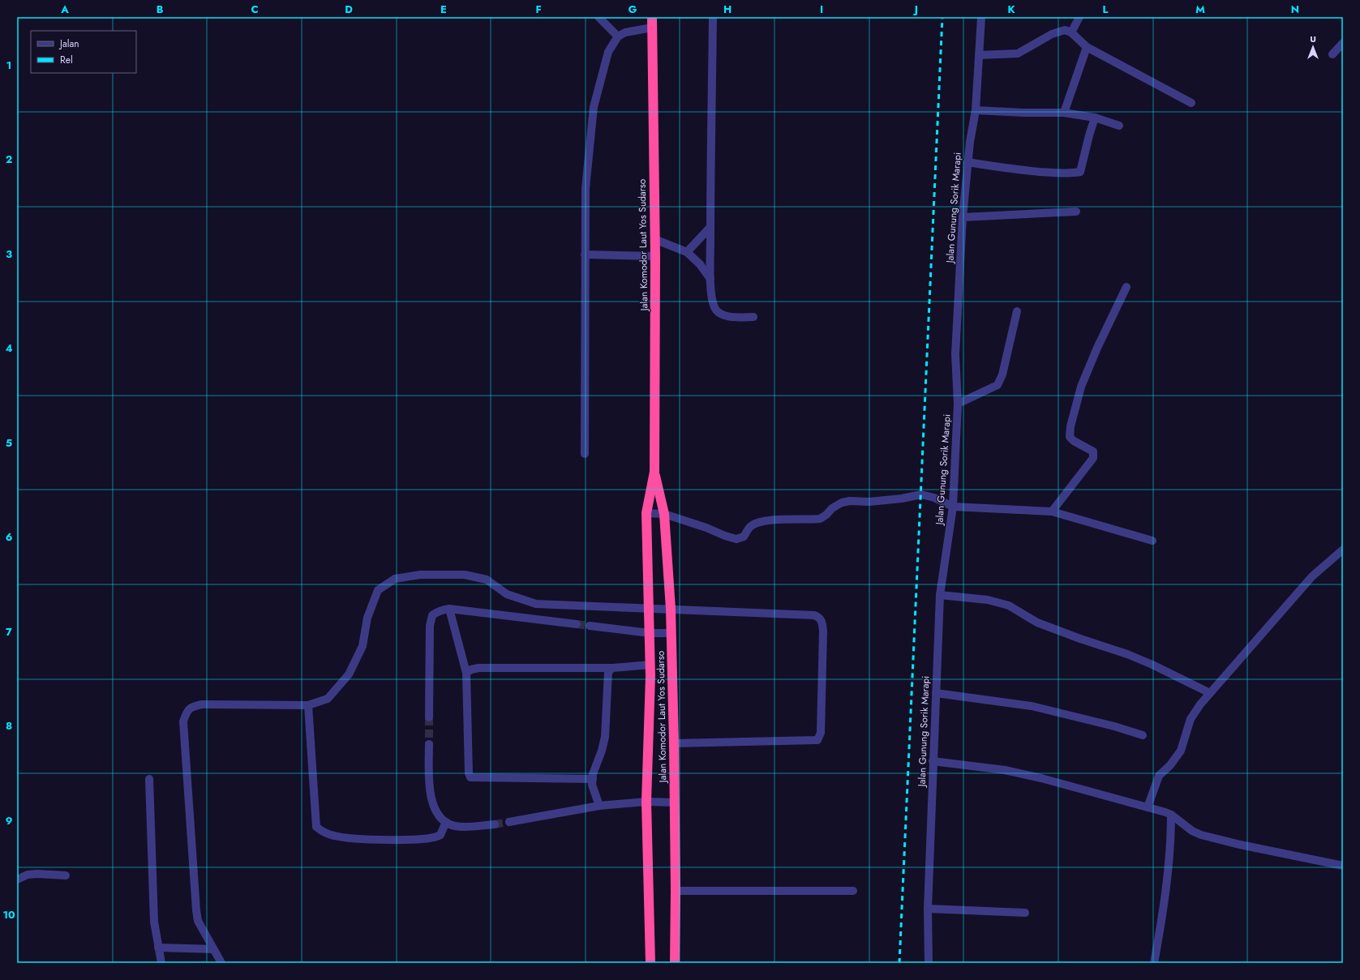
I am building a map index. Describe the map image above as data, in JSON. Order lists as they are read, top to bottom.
{
  "streets": {
    "highway": ["Jalan Komodor Laut Yos Sudarso"],
    "street": ["Jalan Gunung Sorik Marapi"]
  },
  "legend": ["Jalan", "Rel"],
  "north": "top",
  "grid": {
    "columns": [
      "A",
      "B",
      "C",
      "D",
      "E",
      "F",
      "G",
      "H",
      "I",
      "J",
      "K",
      "L",
      "M",
      "N"
    ],
    "rows": [
      "1",
      "2",
      "3",
      "4",
      "5",
      "6",
      "7",
      "8",
      "9",
      "10"
    ]
  }
}
